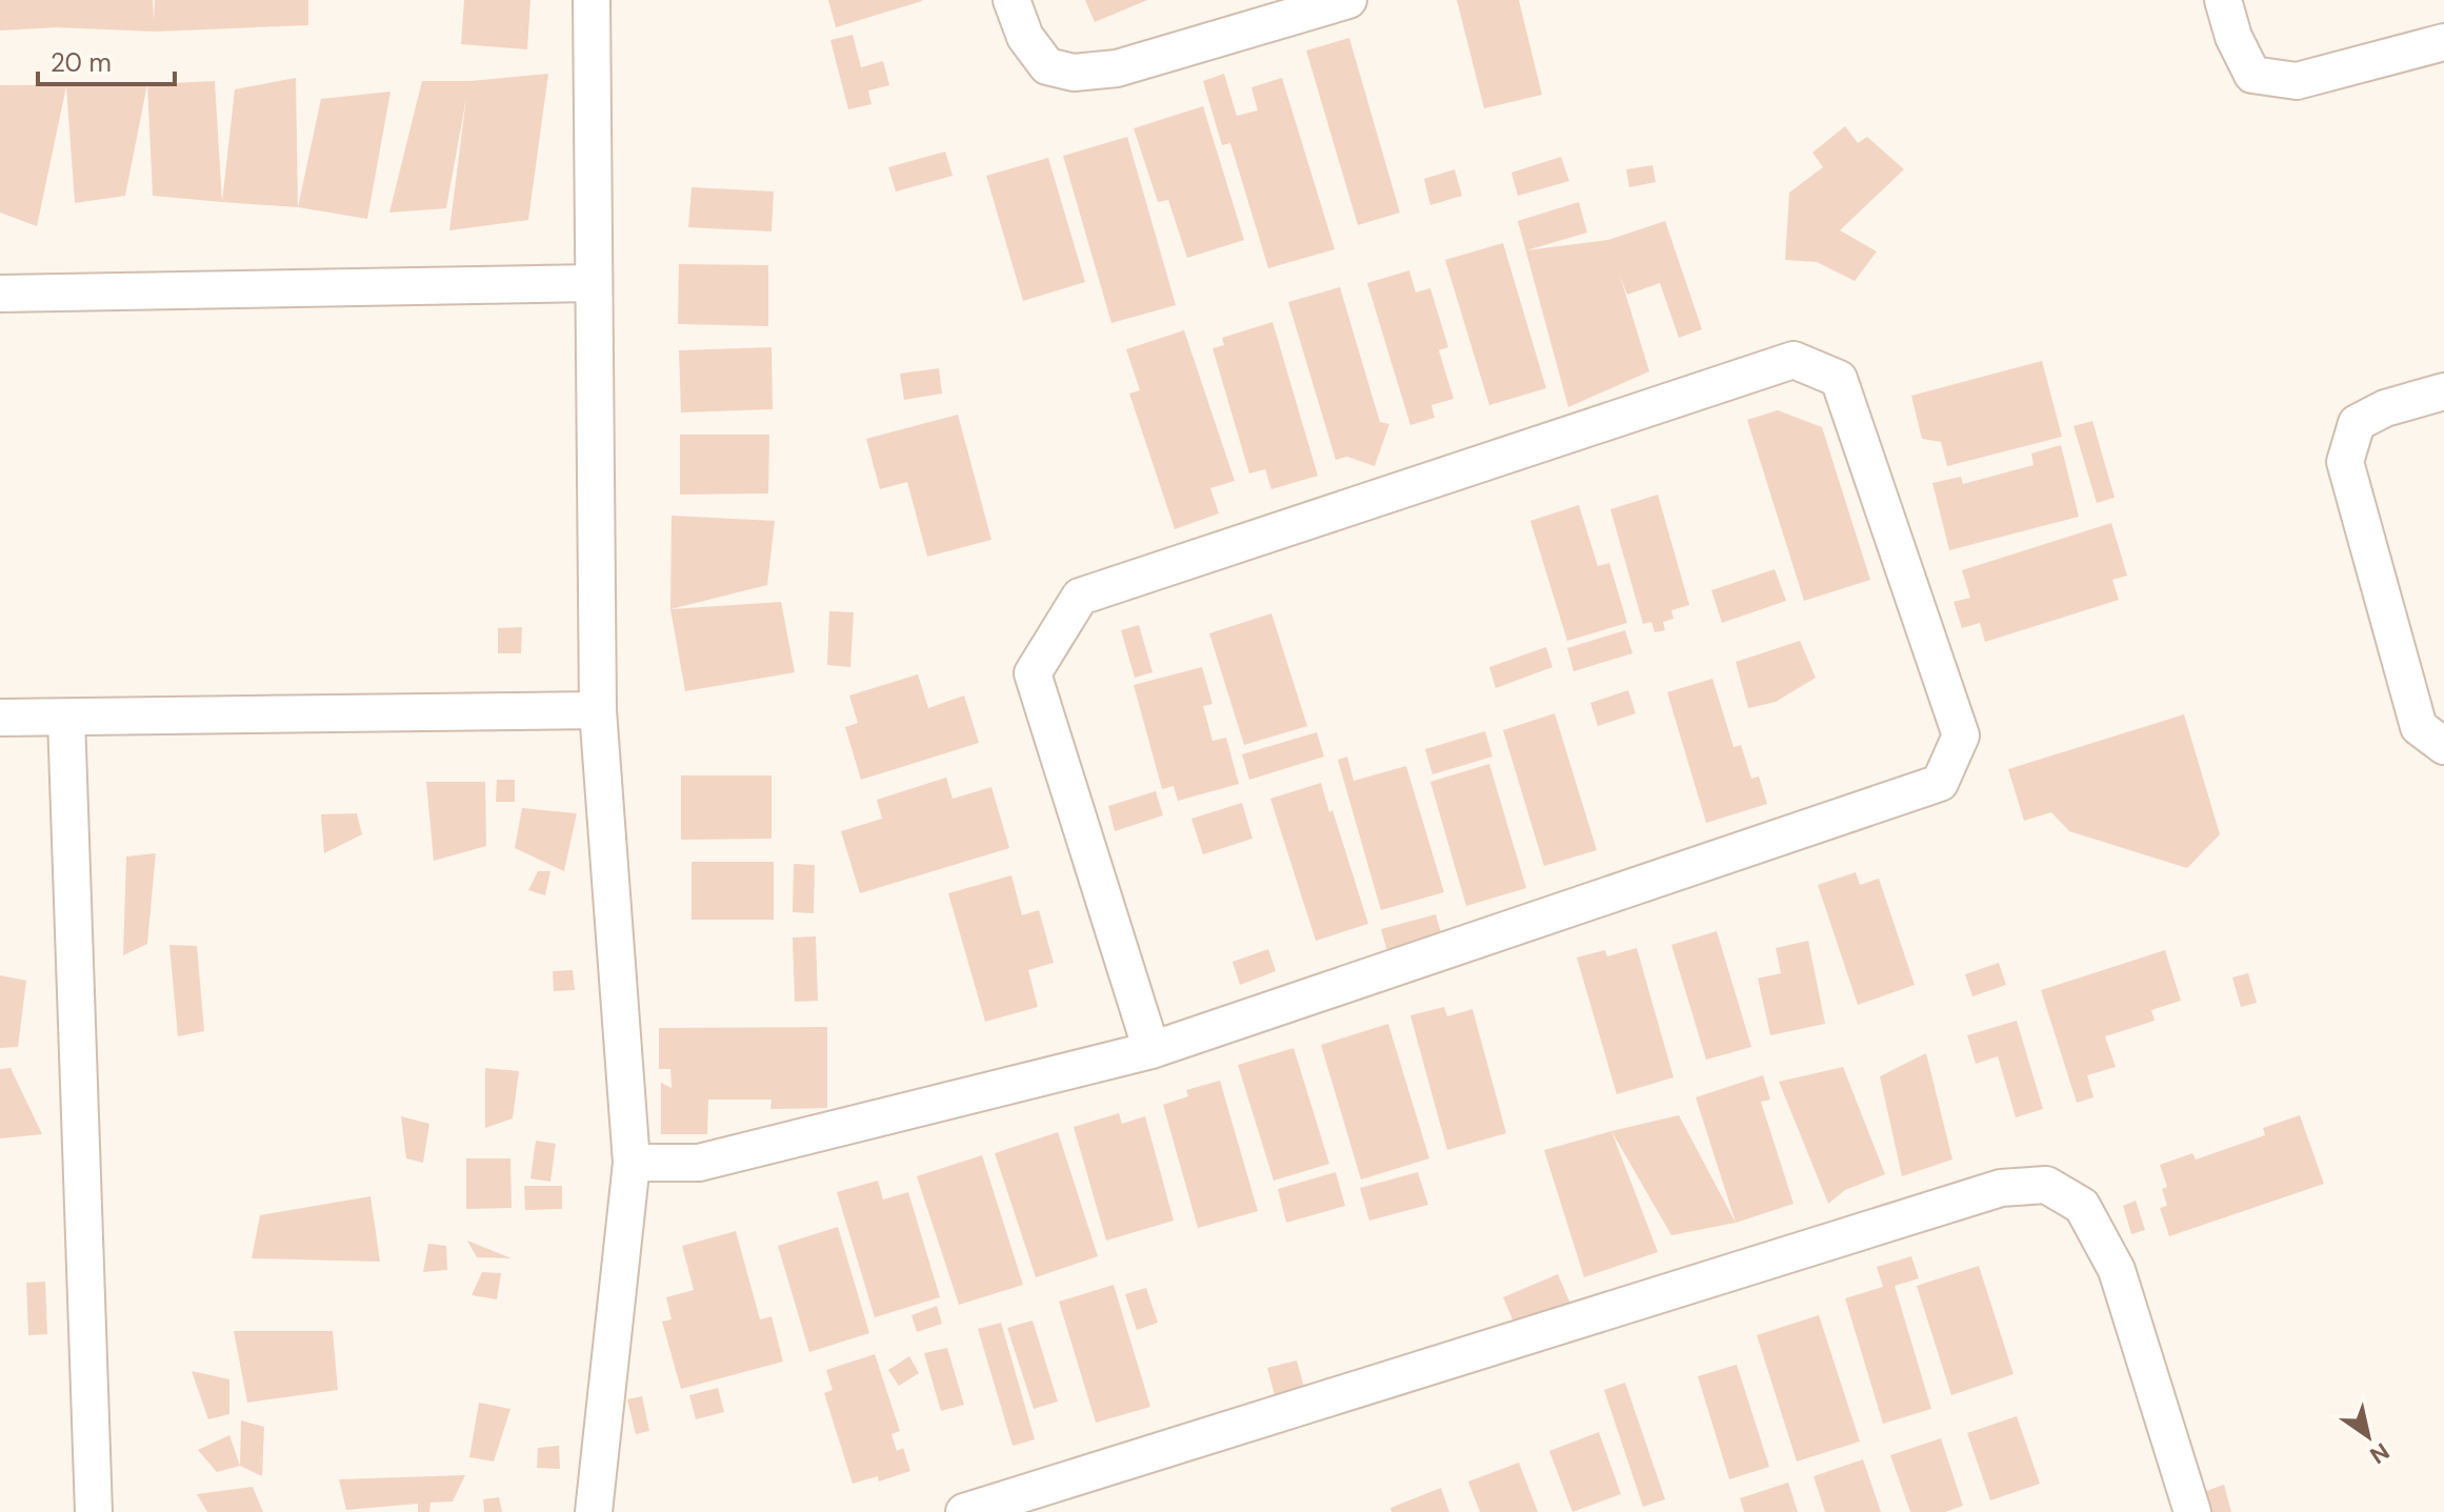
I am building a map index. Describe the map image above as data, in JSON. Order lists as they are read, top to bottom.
{
  "scale_bar": "20 m",
  "north": "bottom right"
}
